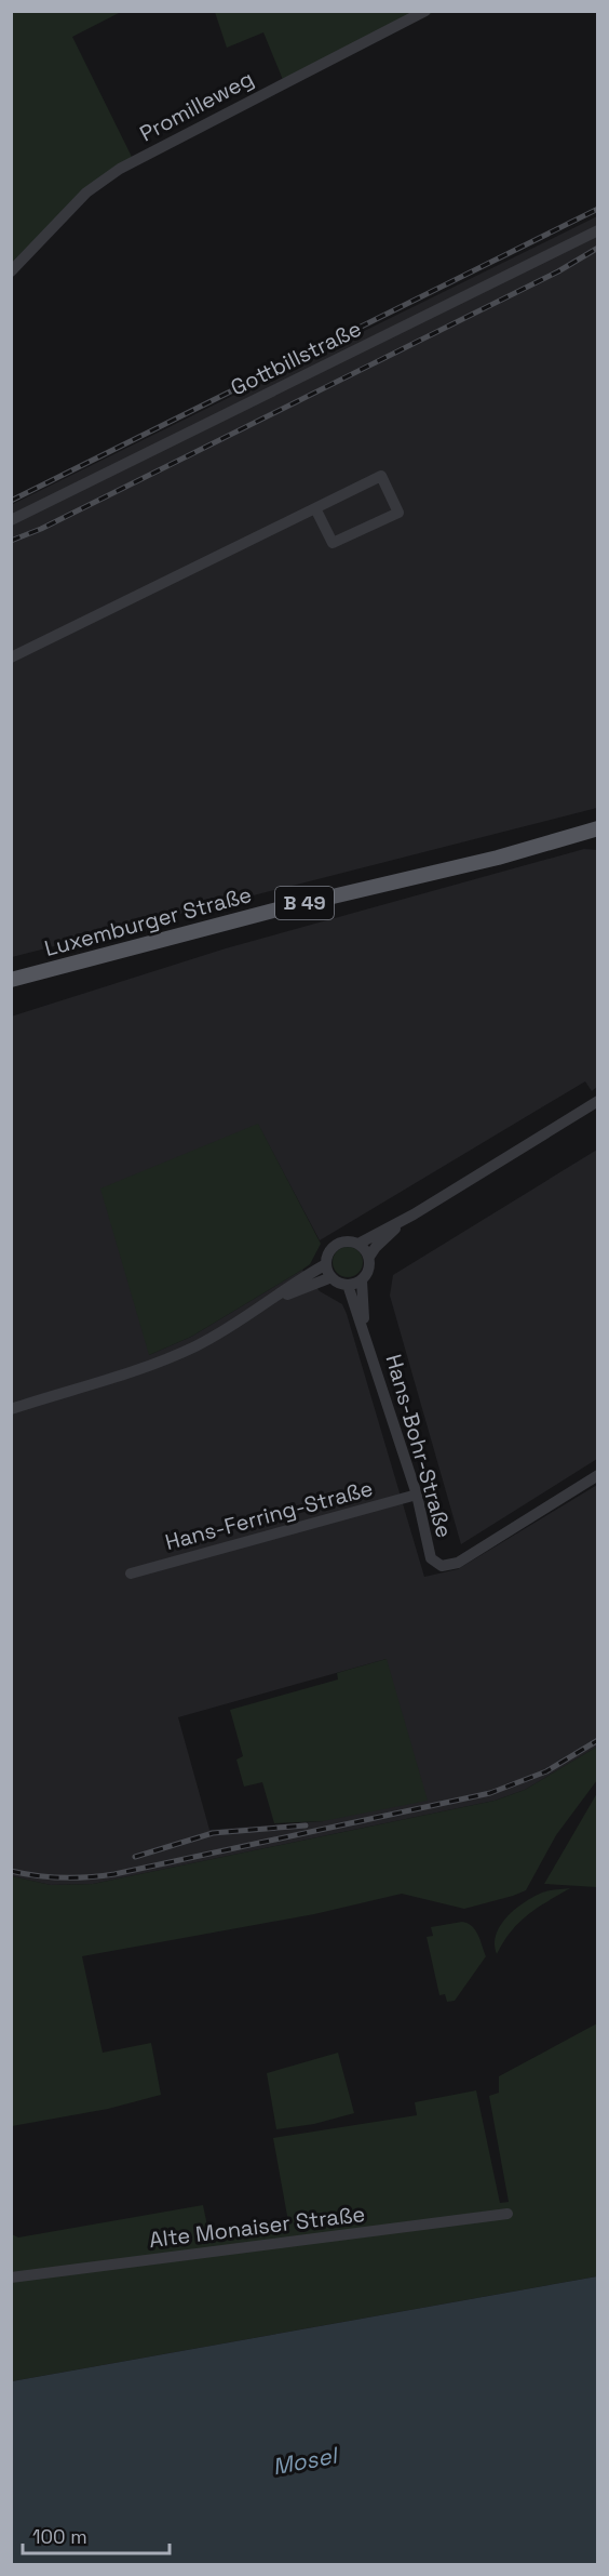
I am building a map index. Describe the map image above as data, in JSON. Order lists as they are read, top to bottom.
{
  "streets": {
    "main road": ["B 49", "Luxemburger Straße"],
    "street": [
      "Promilleweg",
      "Gottbillstraße",
      "Hans-Bohr-Straße",
      "Hans-Ferring-Straße",
      "Alte Monaiser Straße"
    ]
  },
  "crossings": [
    ["Hans-Bohr-Straße", "Hans-Ferring-Straße"]
  ],
  "water": ["Mosel"],
  "scale_bar": "100 m"
}
